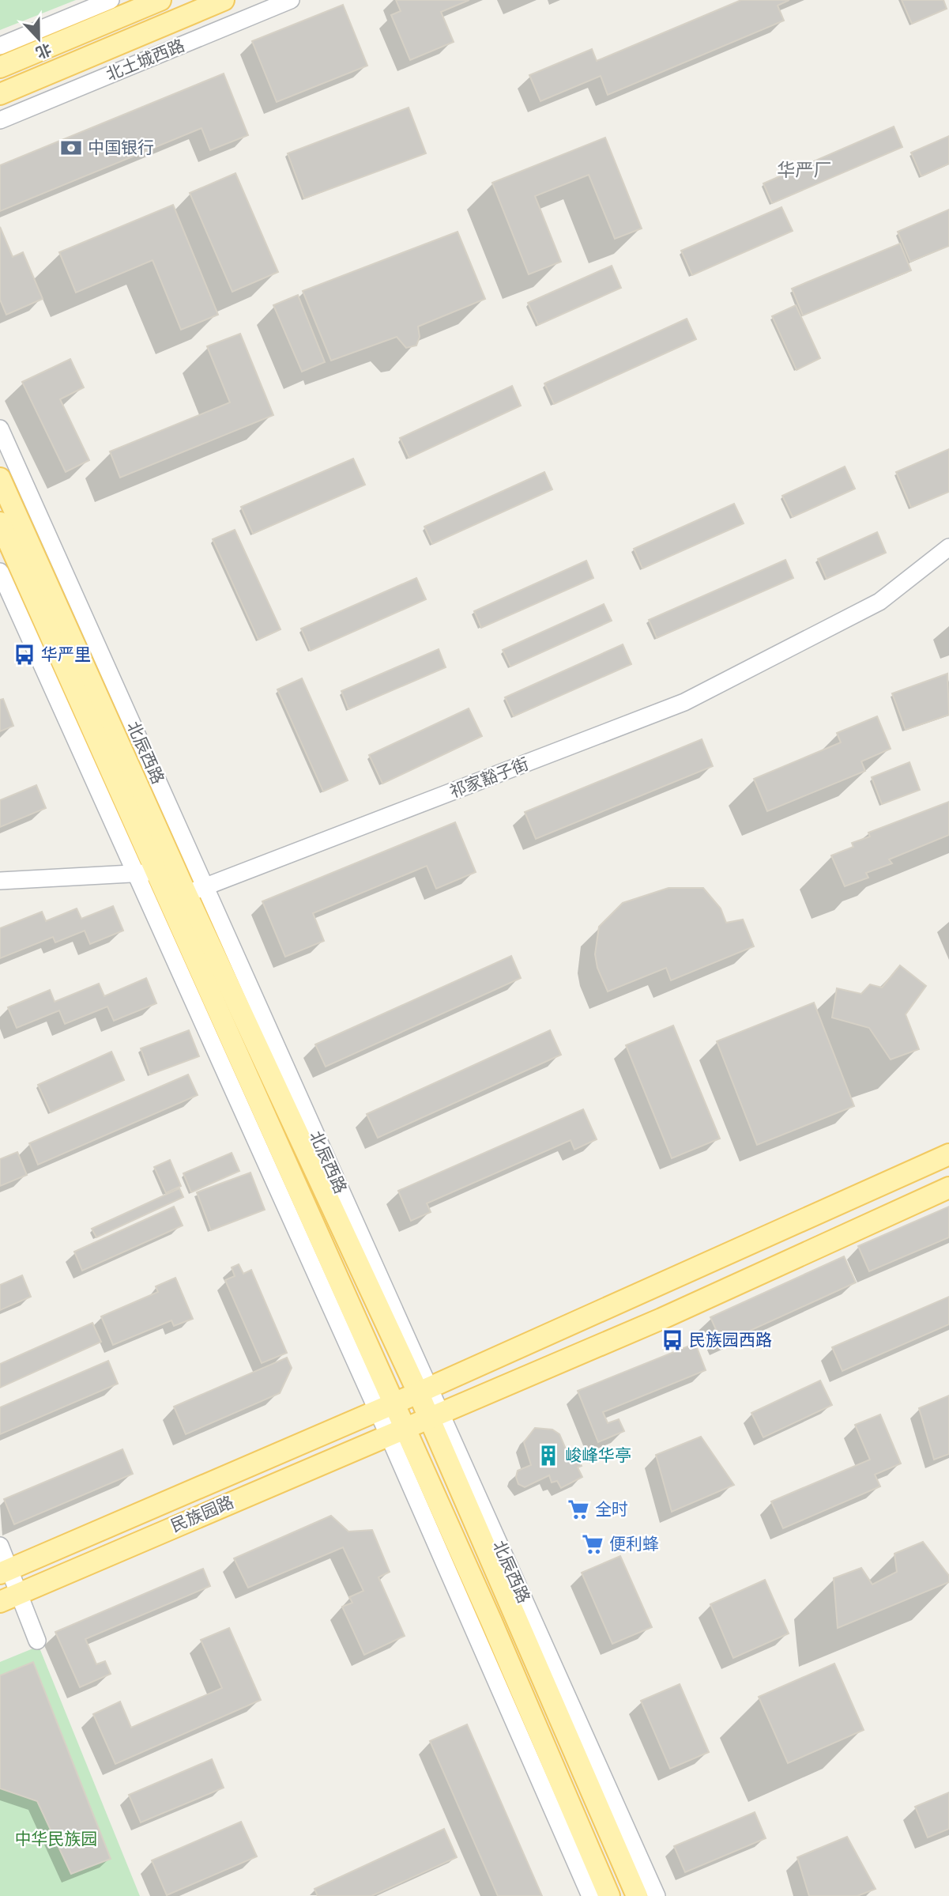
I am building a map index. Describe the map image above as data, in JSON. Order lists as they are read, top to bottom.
{
  "streets": {
    "main road": ["北土城西路", "北辰西路", "民族园路"],
    "street": ["祁家豁子街"]
  },
  "crossings": [
    ["北辰西路", "祁家豁子街"],
    ["北辰西路", "民族园路"]
  ],
  "districts": ["华严厂"],
  "parks": ["中华民族园"],
  "places": {
    "bank": ["中国银行"],
    "bus stop": ["华严里", "民族园西路"],
    "building": ["峻峰华亭"],
    "supermarket": ["全时", "便利蜂"]
  },
  "north": "bottom"
}
